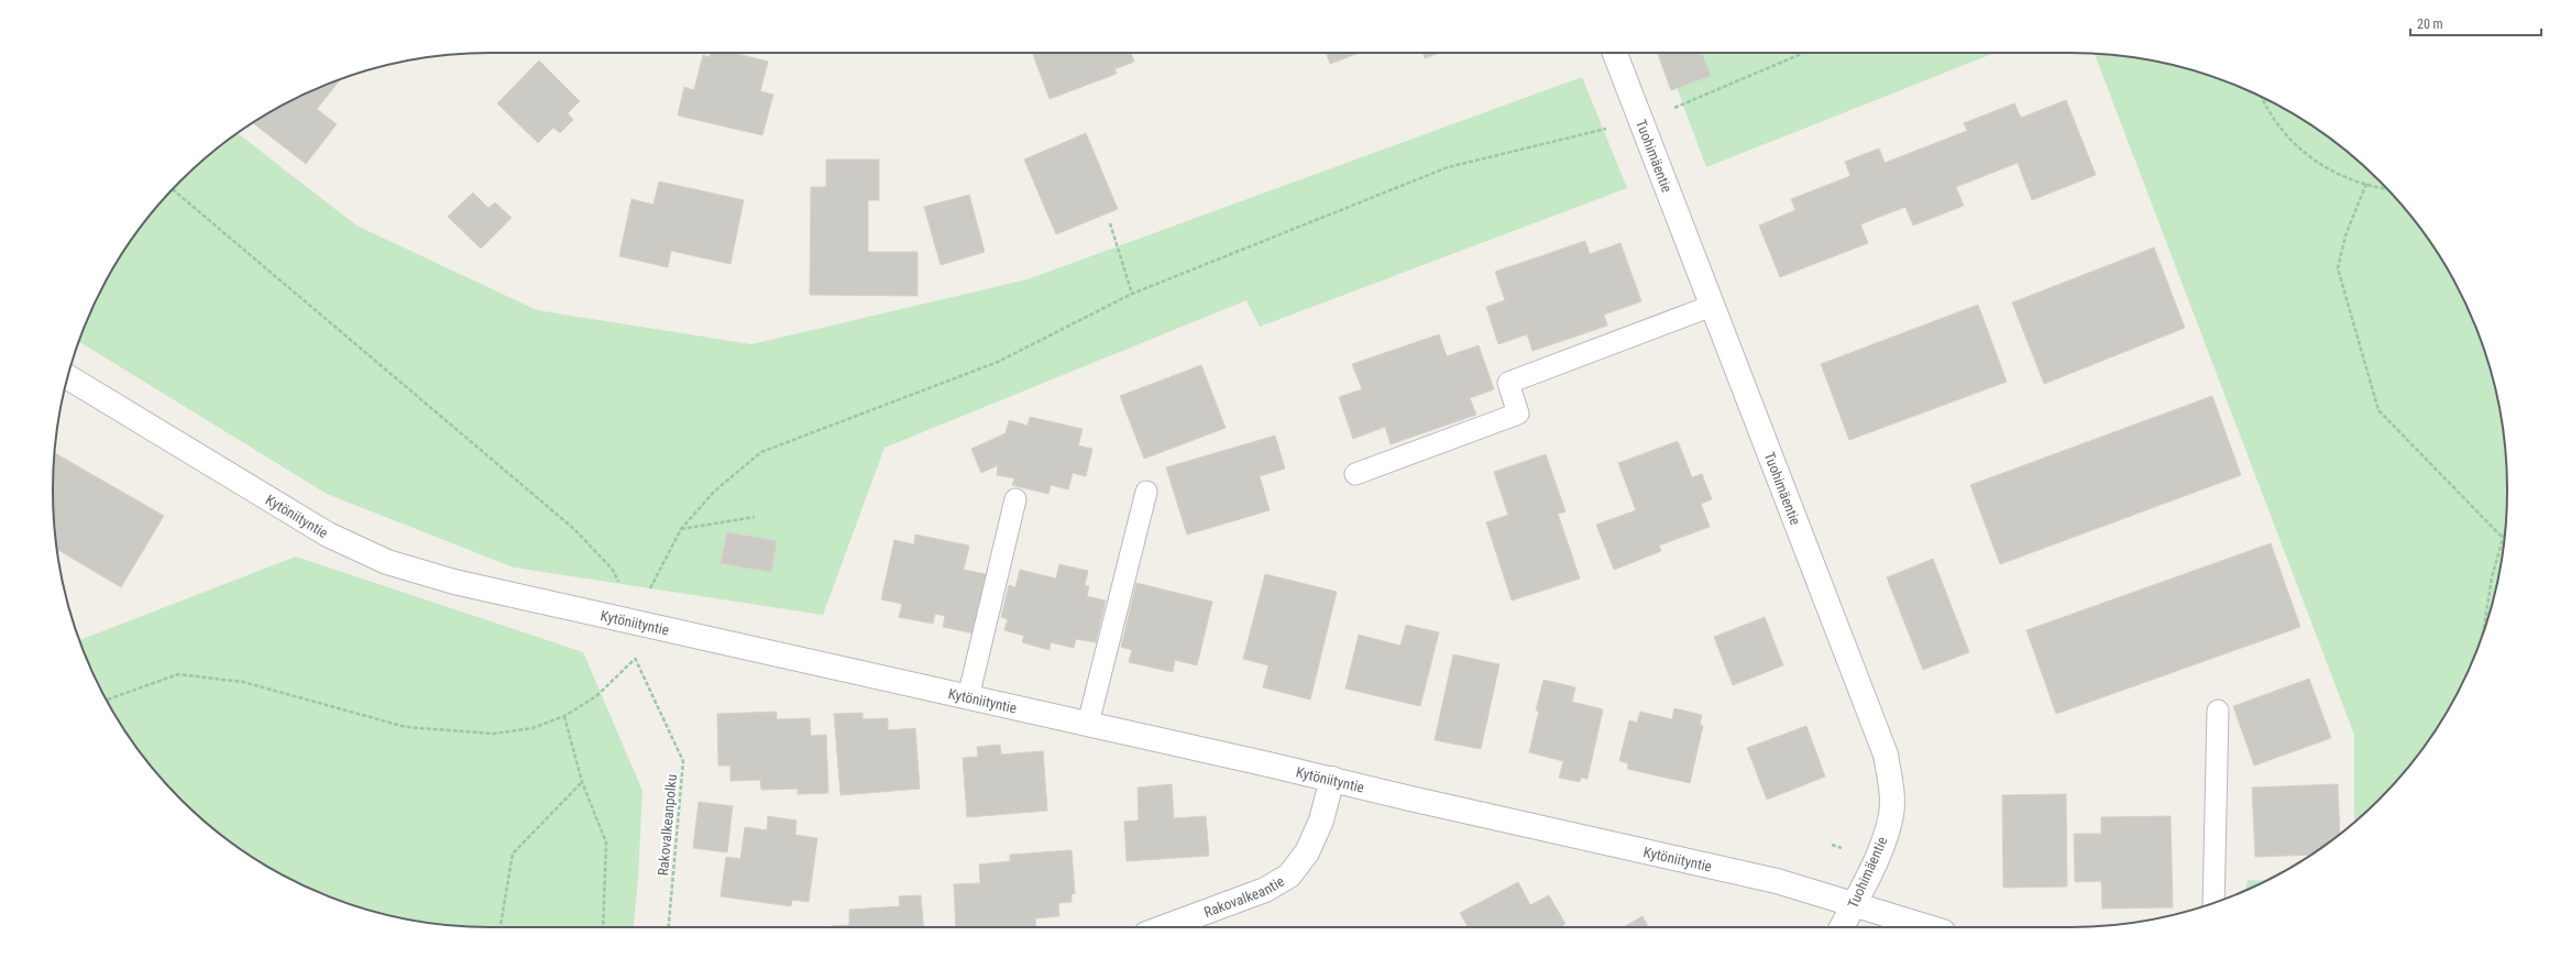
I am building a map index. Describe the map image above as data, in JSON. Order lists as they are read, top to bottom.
{
  "streets": {
    "street": ["Tuohimäentie", "Kytöniityntie", "Rakovalkeantie"],
    "path": ["Rakovalkeanpolku"]
  },
  "crossings": [
    ["Tuohimäentie", "Kytöniityntie"],
    ["Kytöniityntie", "Rakovalkeantie"]
  ],
  "scale_bar": "20 m"
}
